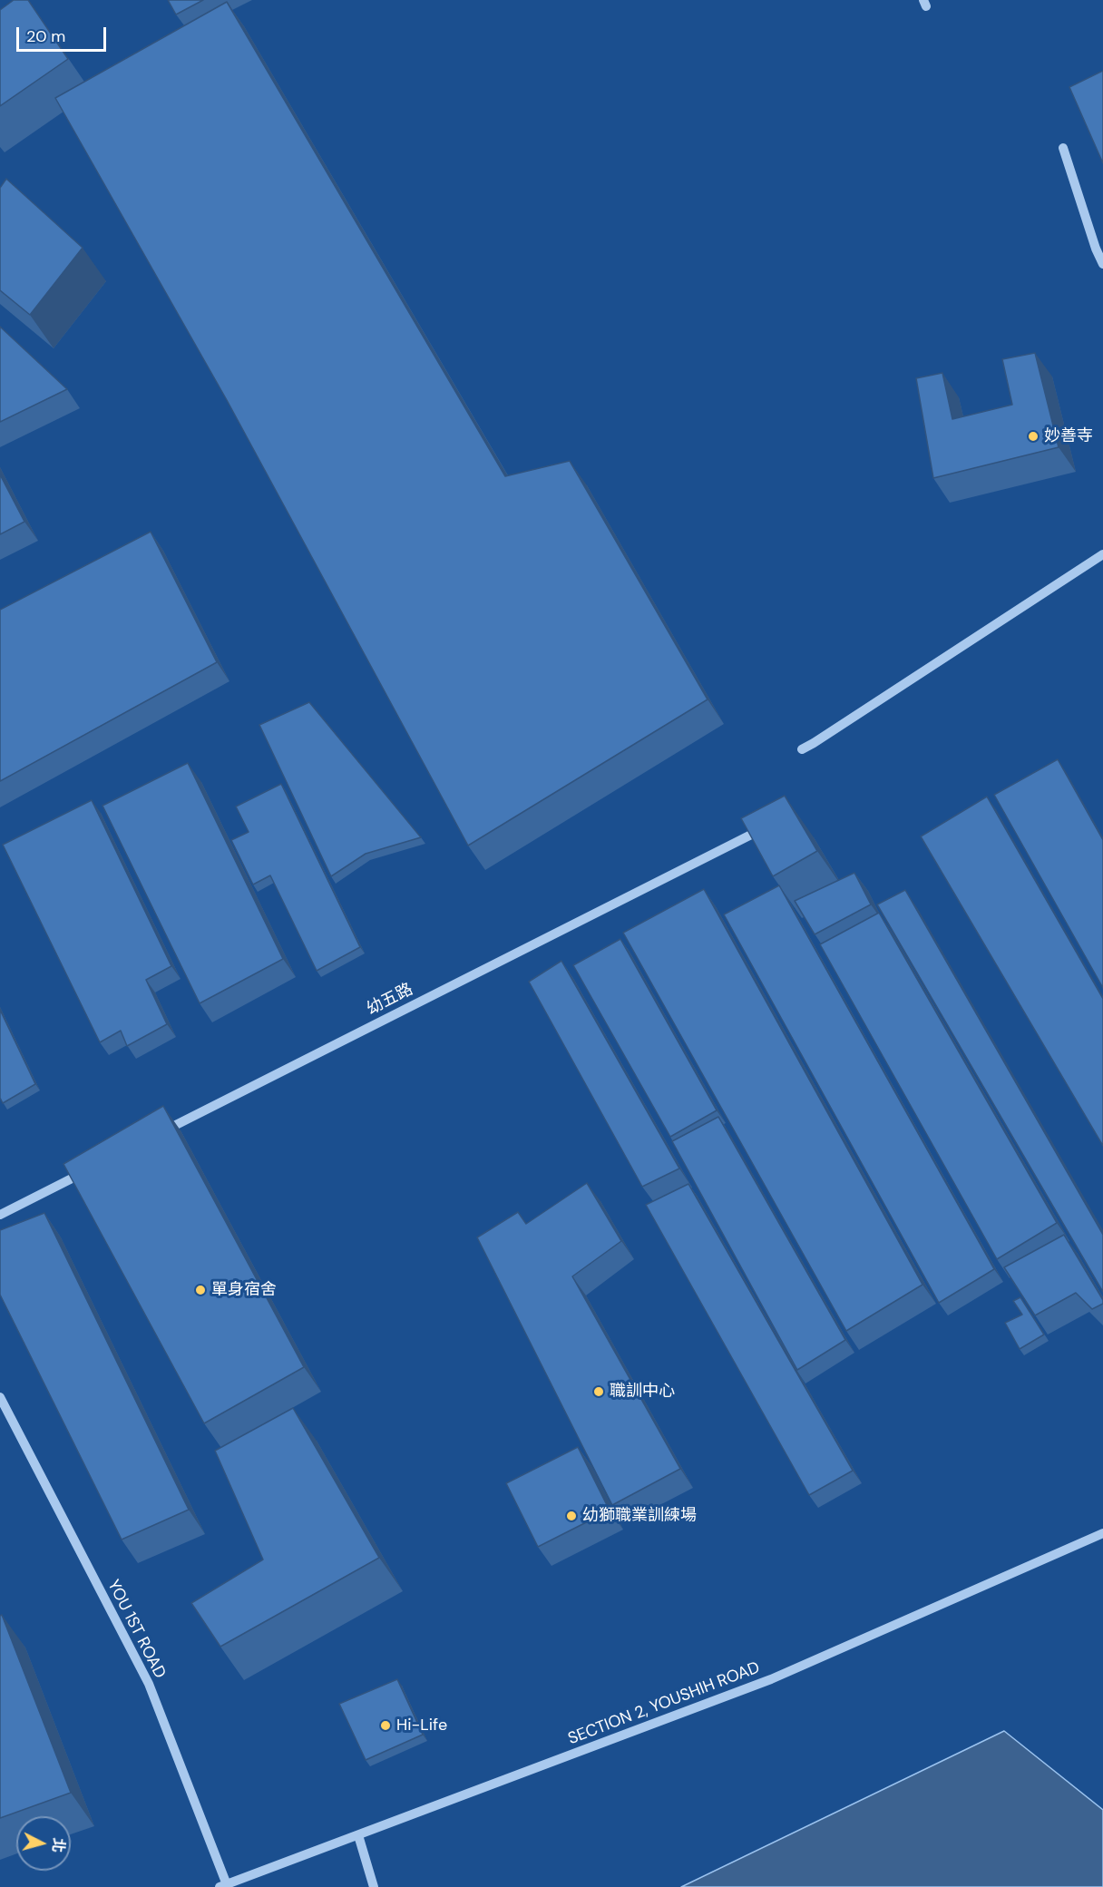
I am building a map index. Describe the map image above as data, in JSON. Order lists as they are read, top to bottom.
{
  "streets": {
    "street": ["幼五路", "YOU 1ST ROAD", "SECTION 2, YOUSHIH ROAD"]
  },
  "crossings": [
    ["YOU 1ST ROAD", "SECTION 2, YOUSHIH ROAD"]
  ],
  "places": [
    "妙善寺",
    "單身宿舍",
    "職訓中心",
    "幼獅職業訓練場",
    "Hi-Life"
  ],
  "scale_bar": "20 m",
  "north": "right"
}
